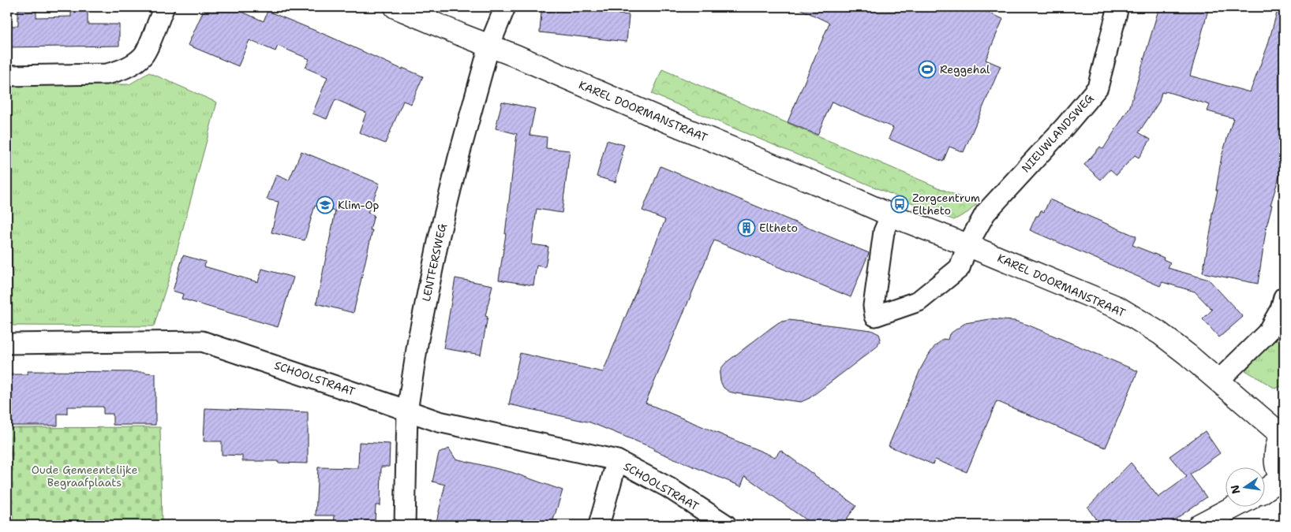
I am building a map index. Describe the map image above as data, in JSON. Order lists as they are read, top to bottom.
{
  "streets": {
    "main road": ["KAREL DOORMANSTRAAT"],
    "street": ["NIEUWLANDSWEG", "LENTFERSWEG", "SCHOOLSTRAAT"]
  },
  "crossings": [
    ["KAREL DOORMANSTRAAT", "NIEUWLANDSWEG"],
    ["KAREL DOORMANSTRAAT", "LENTFERSWEG"],
    ["LENTFERSWEG", "SCHOOLSTRAAT"]
  ],
  "parks": ["Oude Gemeentelijke Begraafplaats"],
  "places": {
    "sports": ["Reggehal"],
    "bus stop": ["Zorgcentrum Eltheto"],
    "school or university": ["Klim-Op"],
    "building": ["Eltheto"]
  },
  "north": "left"
}
